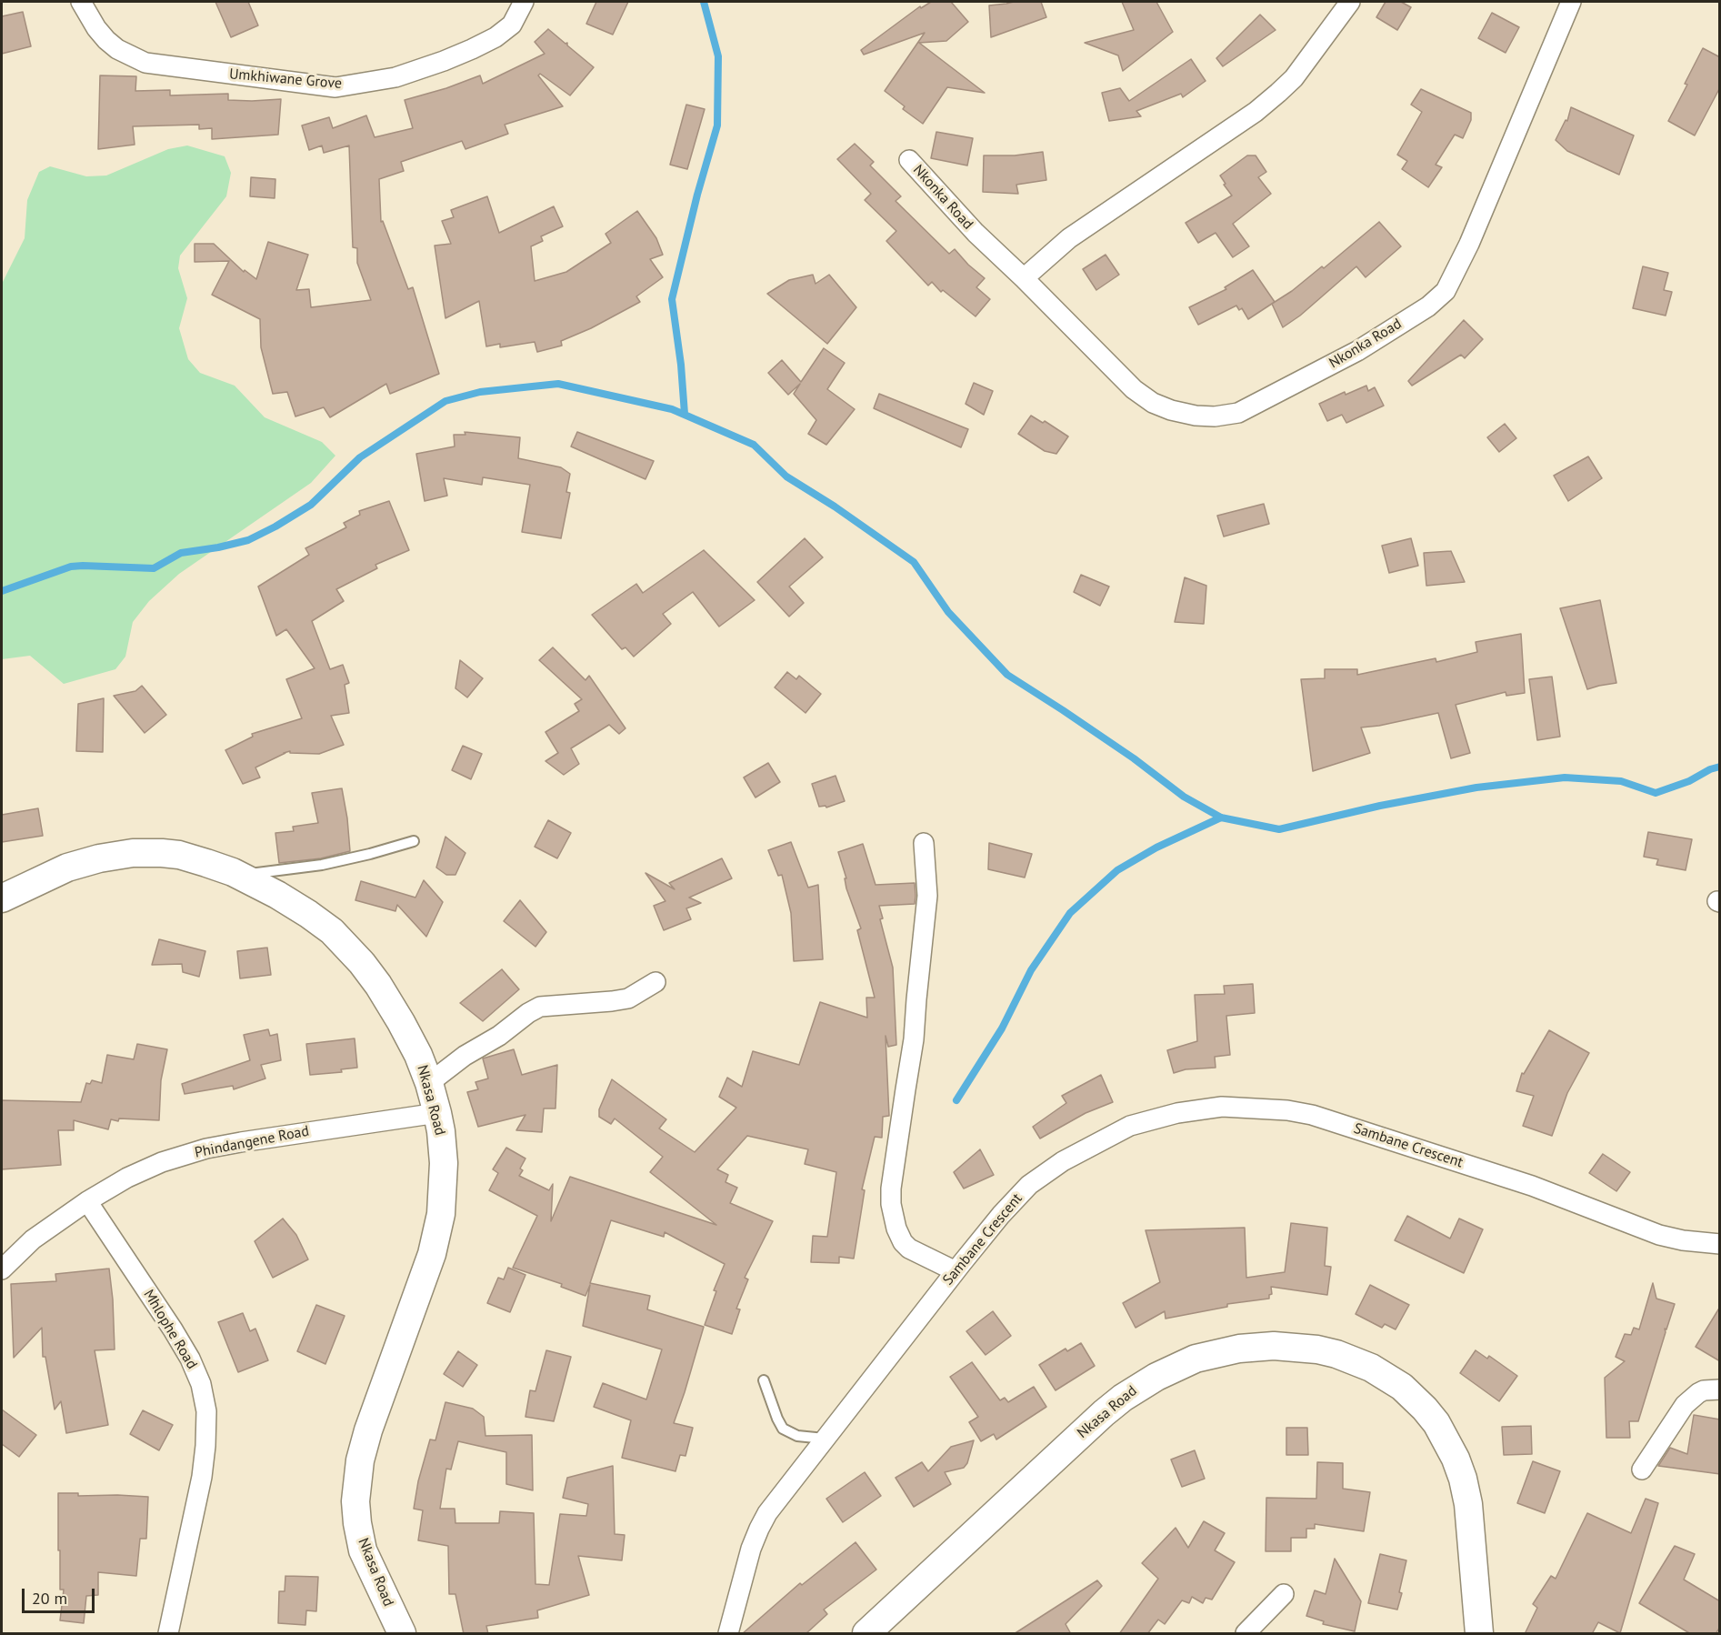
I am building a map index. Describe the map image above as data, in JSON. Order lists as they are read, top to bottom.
{
  "streets": {
    "street": [
      "Umkhiwane Grove",
      "Nkonka Road",
      "Nkasa Road",
      "Phindangene Road",
      "Sambane Crescent",
      "Mhlophe Road"
    ]
  },
  "crossings": [
    ["Nkasa Road", "Phindangene Road"],
    ["Phindangene Road", "Mhlophe Road"]
  ],
  "scale_bar": "20 m"
}
